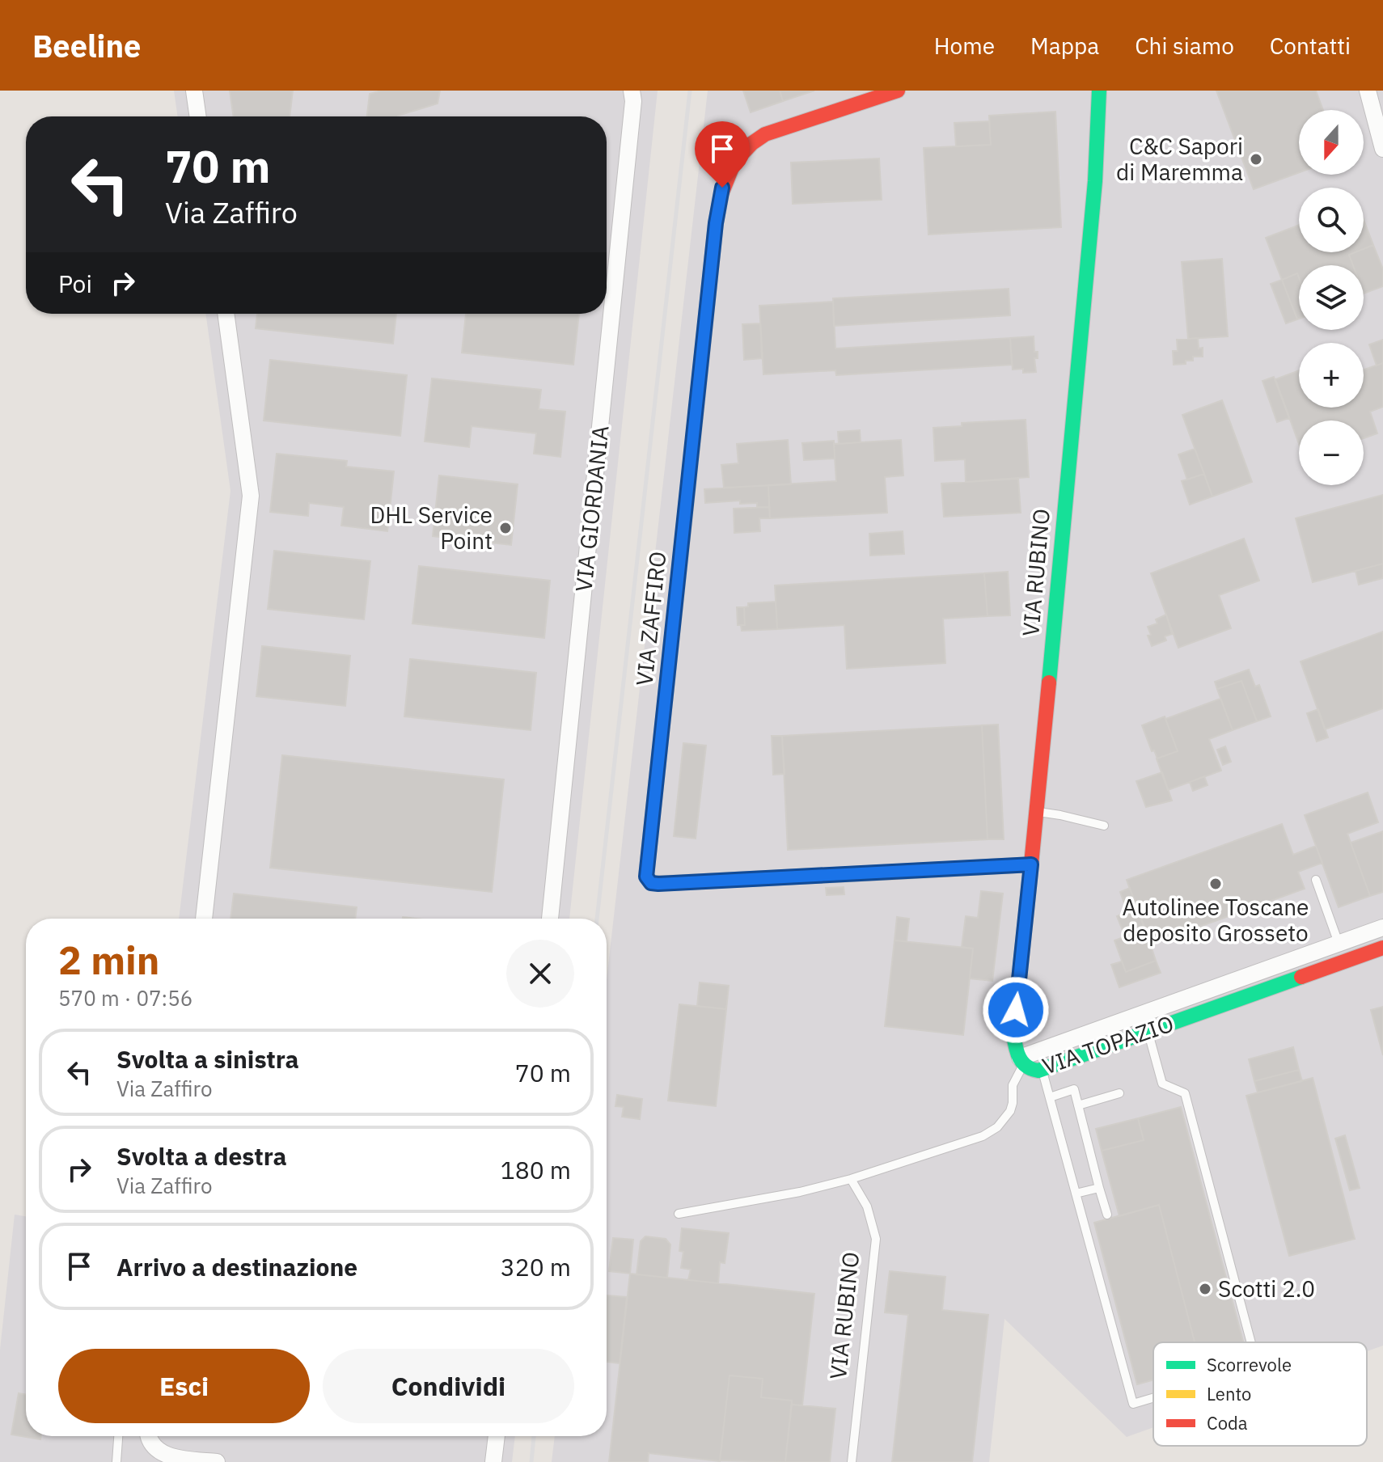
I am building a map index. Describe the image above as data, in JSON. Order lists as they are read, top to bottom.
{
  "streets": {
    "street": [
      "VIA GIORDANIA",
      "VIA RUBINO",
      "VIA ZAFFIRO",
      "VIA TOPAZIO"
    ]
  },
  "crossings": [
    ["VIA RUBINO", "VIA ZAFFIRO"],
    ["VIA RUBINO", "VIA TOPAZIO"]
  ],
  "places": [
    "C&C Sapori di Maremma",
    "DHL Service Point",
    "Autolinee Toscane deposito Grosseto",
    "Scotti 2.0"
  ],
  "legend": ["Scorrevole", "Lento", "Coda"],
  "north": "bottom",
  "page": {
    "header": "Beeline",
    "nav": [
      "Home",
      "Mappa",
      "Chi siamo",
      "Contatti"
    ],
    "map_buttons": ["+", "−"],
    "turn": ["70 m", "Via Zaffiro"],
    "then": "Poi",
    "heading": ["2 min", "570 m · 07:56"],
    "list": [
      {
        "name": "Svolta a sinistra",
        "note": "Via Zaffiro",
        "value": "70 m"
      },
      {
        "name": "Svolta a destra",
        "note": "Via Zaffiro",
        "value": "180 m"
      },
      {
        "name": "Arrivo a destinazione",
        "value": "320 m"
      }
    ],
    "buttons": ["Esci", "Condividi"]
  }
}
